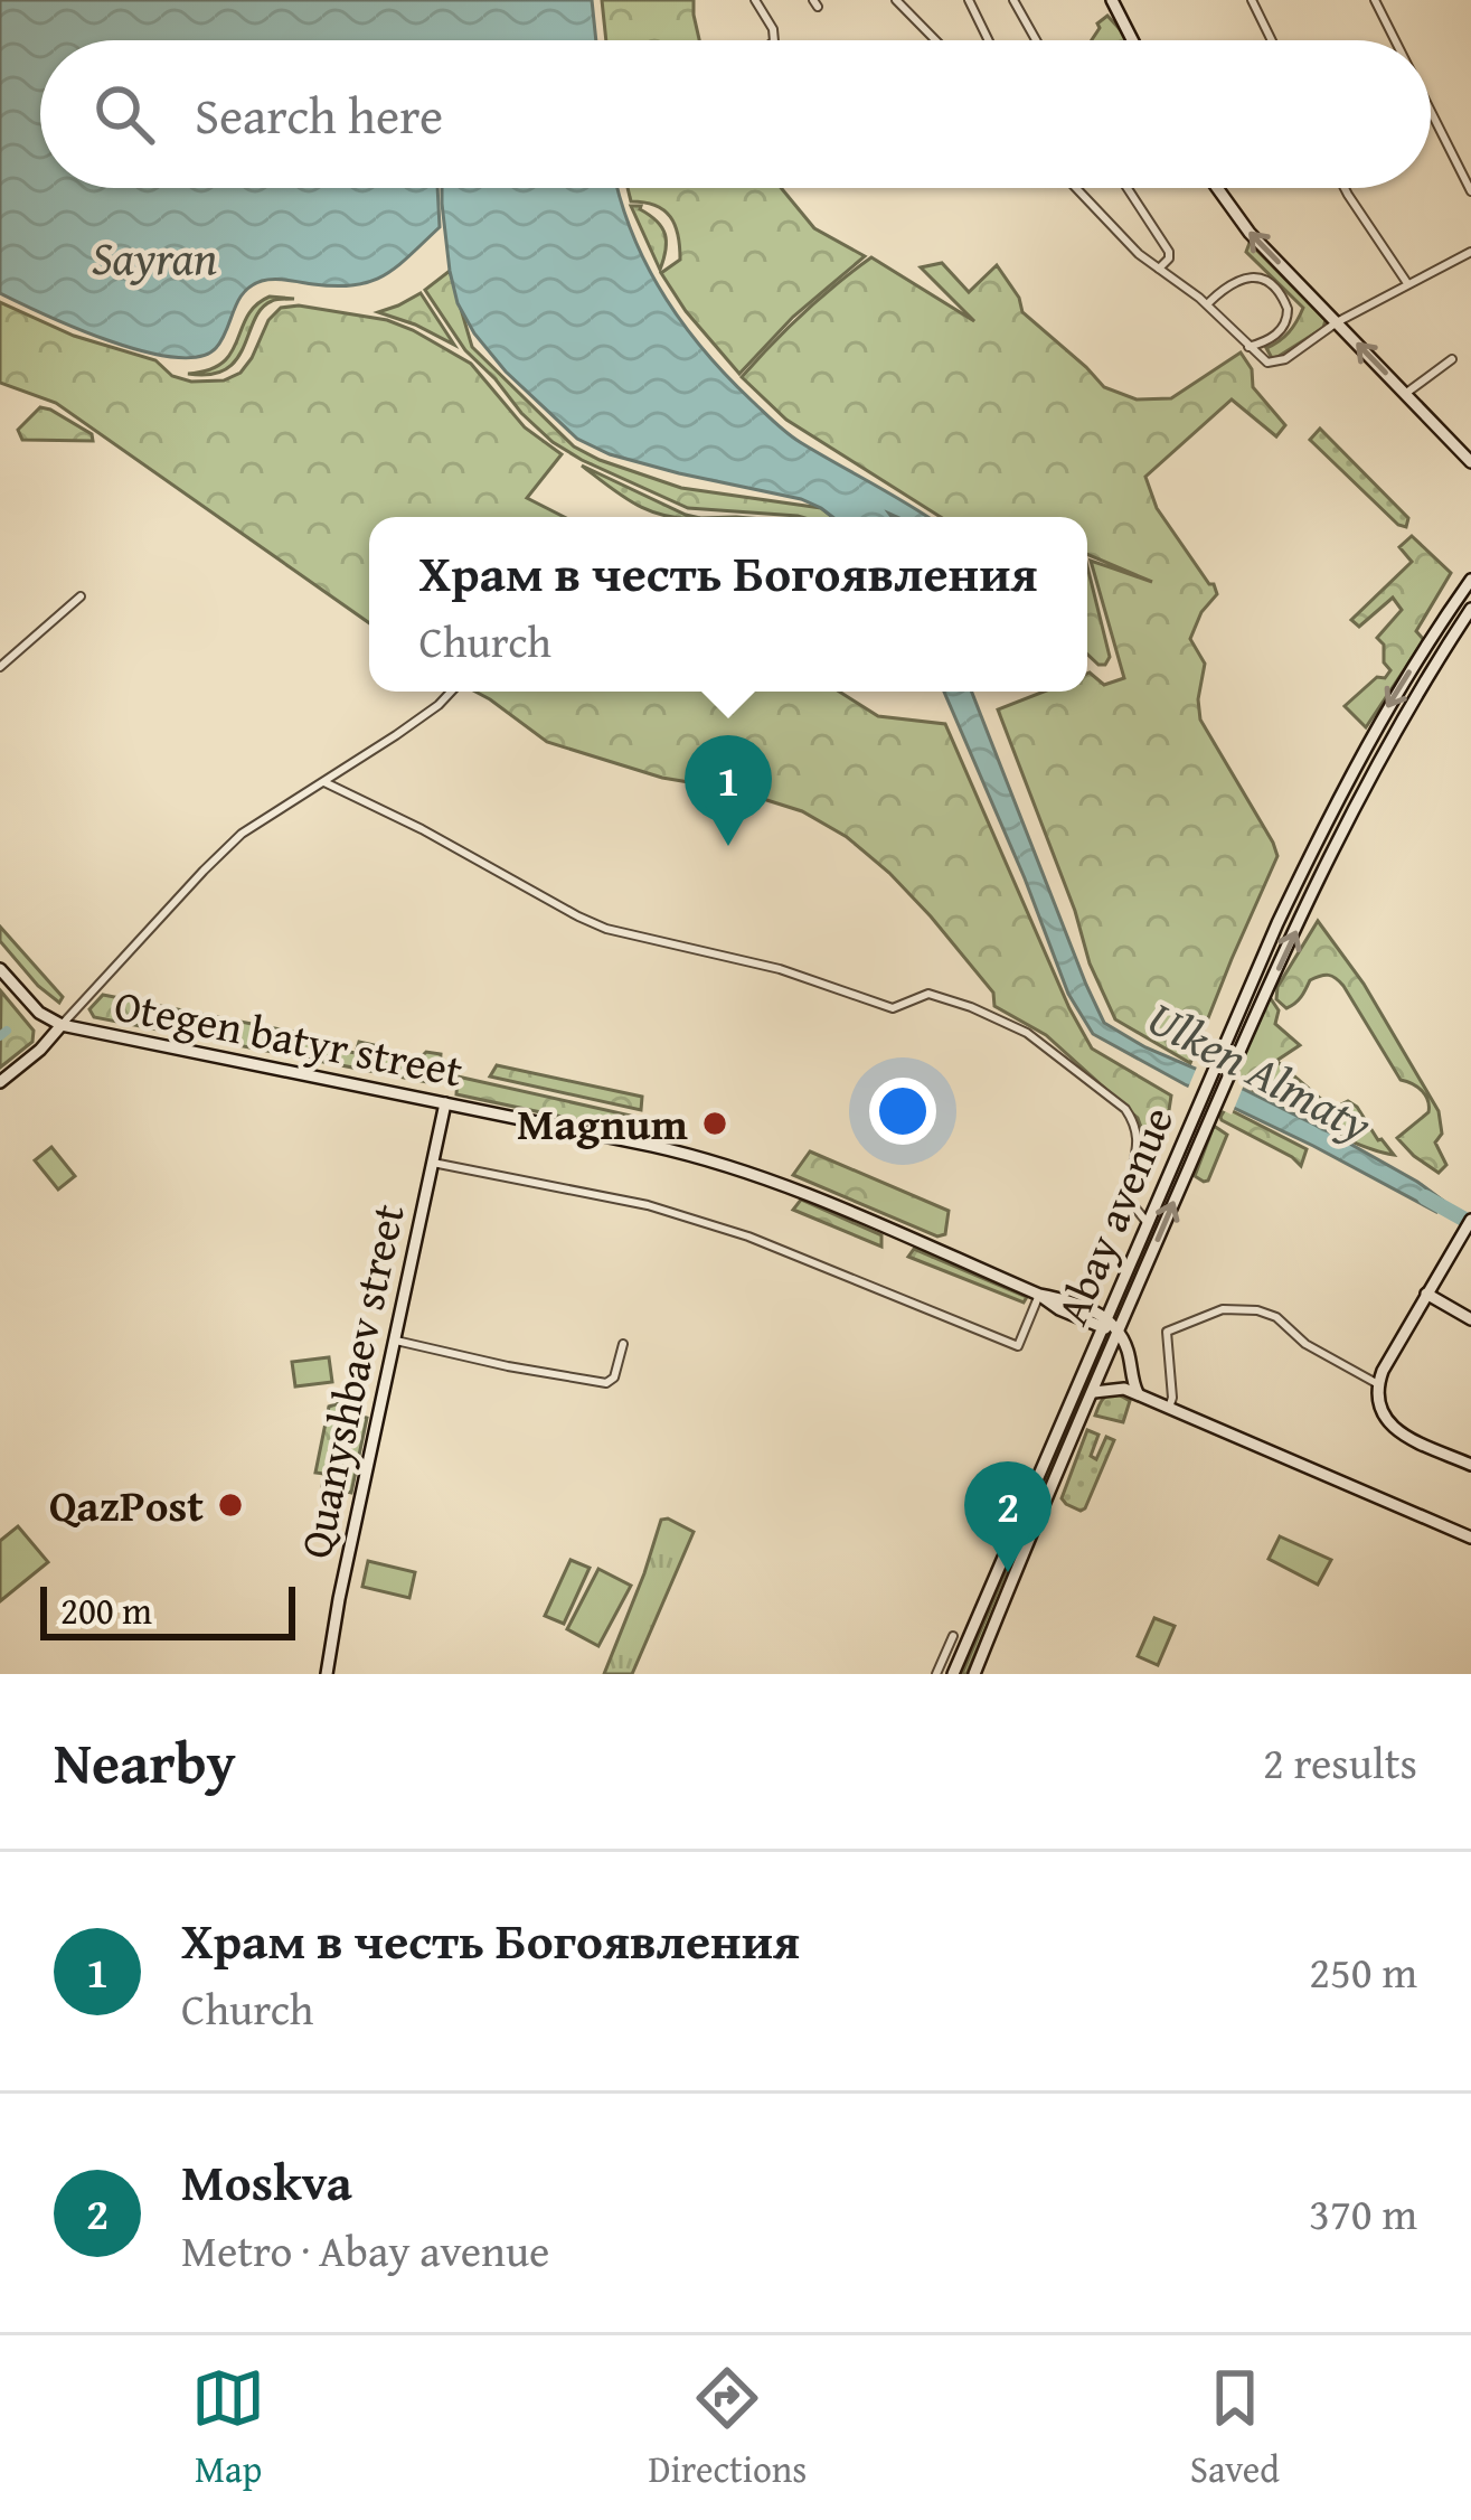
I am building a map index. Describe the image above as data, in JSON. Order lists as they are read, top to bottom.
{
  "streets": {
    "main road": ["Otegen batyr street", "Abay avenue", "Quanyshbaev street"]
  },
  "crossings": [
    ["Otegen batyr street", "Abay avenue"],
    ["Otegen batyr street", "Quanyshbaev street"]
  ],
  "water": ["Sayran", "Ulken Almaty"],
  "places": ["Magnum", "QazPost"],
  "scale_bar": "200 m",
  "page": {
    "search": "Search here",
    "popup": ["Храм в честь Богоявления", "Church"],
    "pins": ["1", "2"],
    "scale": "200 m",
    "heading": ["Nearby", "2 results"],
    "list": [
      {
        "mark": "1",
        "name": "Храм в честь Богоявления",
        "note": "Church",
        "value": "250 m"
      },
      {
        "mark": "2",
        "name": "Moskva",
        "note": "Metro · Abay avenue",
        "value": "370 m"
      }
    ],
    "nav": ["Map", "Directions", "Saved"]
  }
}
